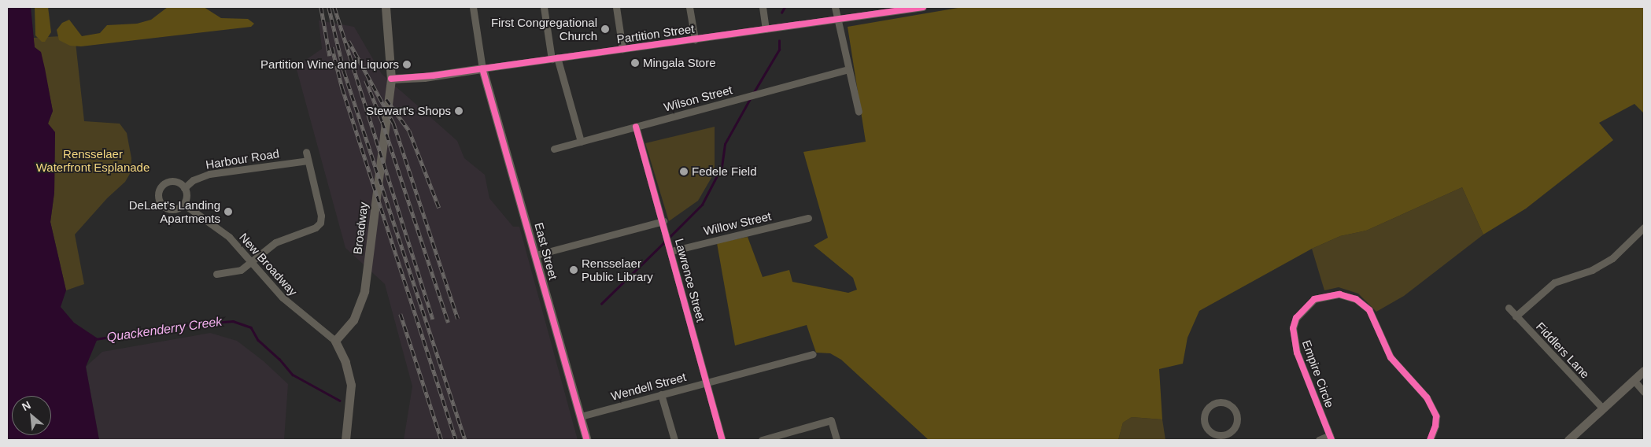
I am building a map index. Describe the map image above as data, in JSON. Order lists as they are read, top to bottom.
{
  "streets": {
    "street": [
      "Partition Street",
      "Wilson Street",
      "Harbour Road",
      "Willow Street",
      "Broadway",
      "East Street",
      "New Broadway",
      "Lawrence Street",
      "Fiddlers Lane",
      "Empire Circle",
      "Wendell Street"
    ]
  },
  "crossings": [
    ["Partition Street", "Broadway"],
    ["Partition Street", "East Street"],
    ["Wilson Street", "Lawrence Street"],
    ["Harbour Road", "New Broadway"],
    ["Willow Street", "Lawrence Street"],
    ["Broadway", "New Broadway"],
    ["East Street", "Wendell Street"],
    ["Lawrence Street", "Wendell Street"]
  ],
  "water": ["Quackenderry Creek"],
  "parks": ["Rensselaer Waterfront Esplanade"],
  "places": [
    "First Congregational Church",
    "Mingala Store",
    "Partition Wine and Liquors",
    "Stewart's Shops",
    "Fedele Field",
    "DeLaet's Landing Apartments",
    "Rensselaer Public Library"
  ],
  "north": "top left"
}
